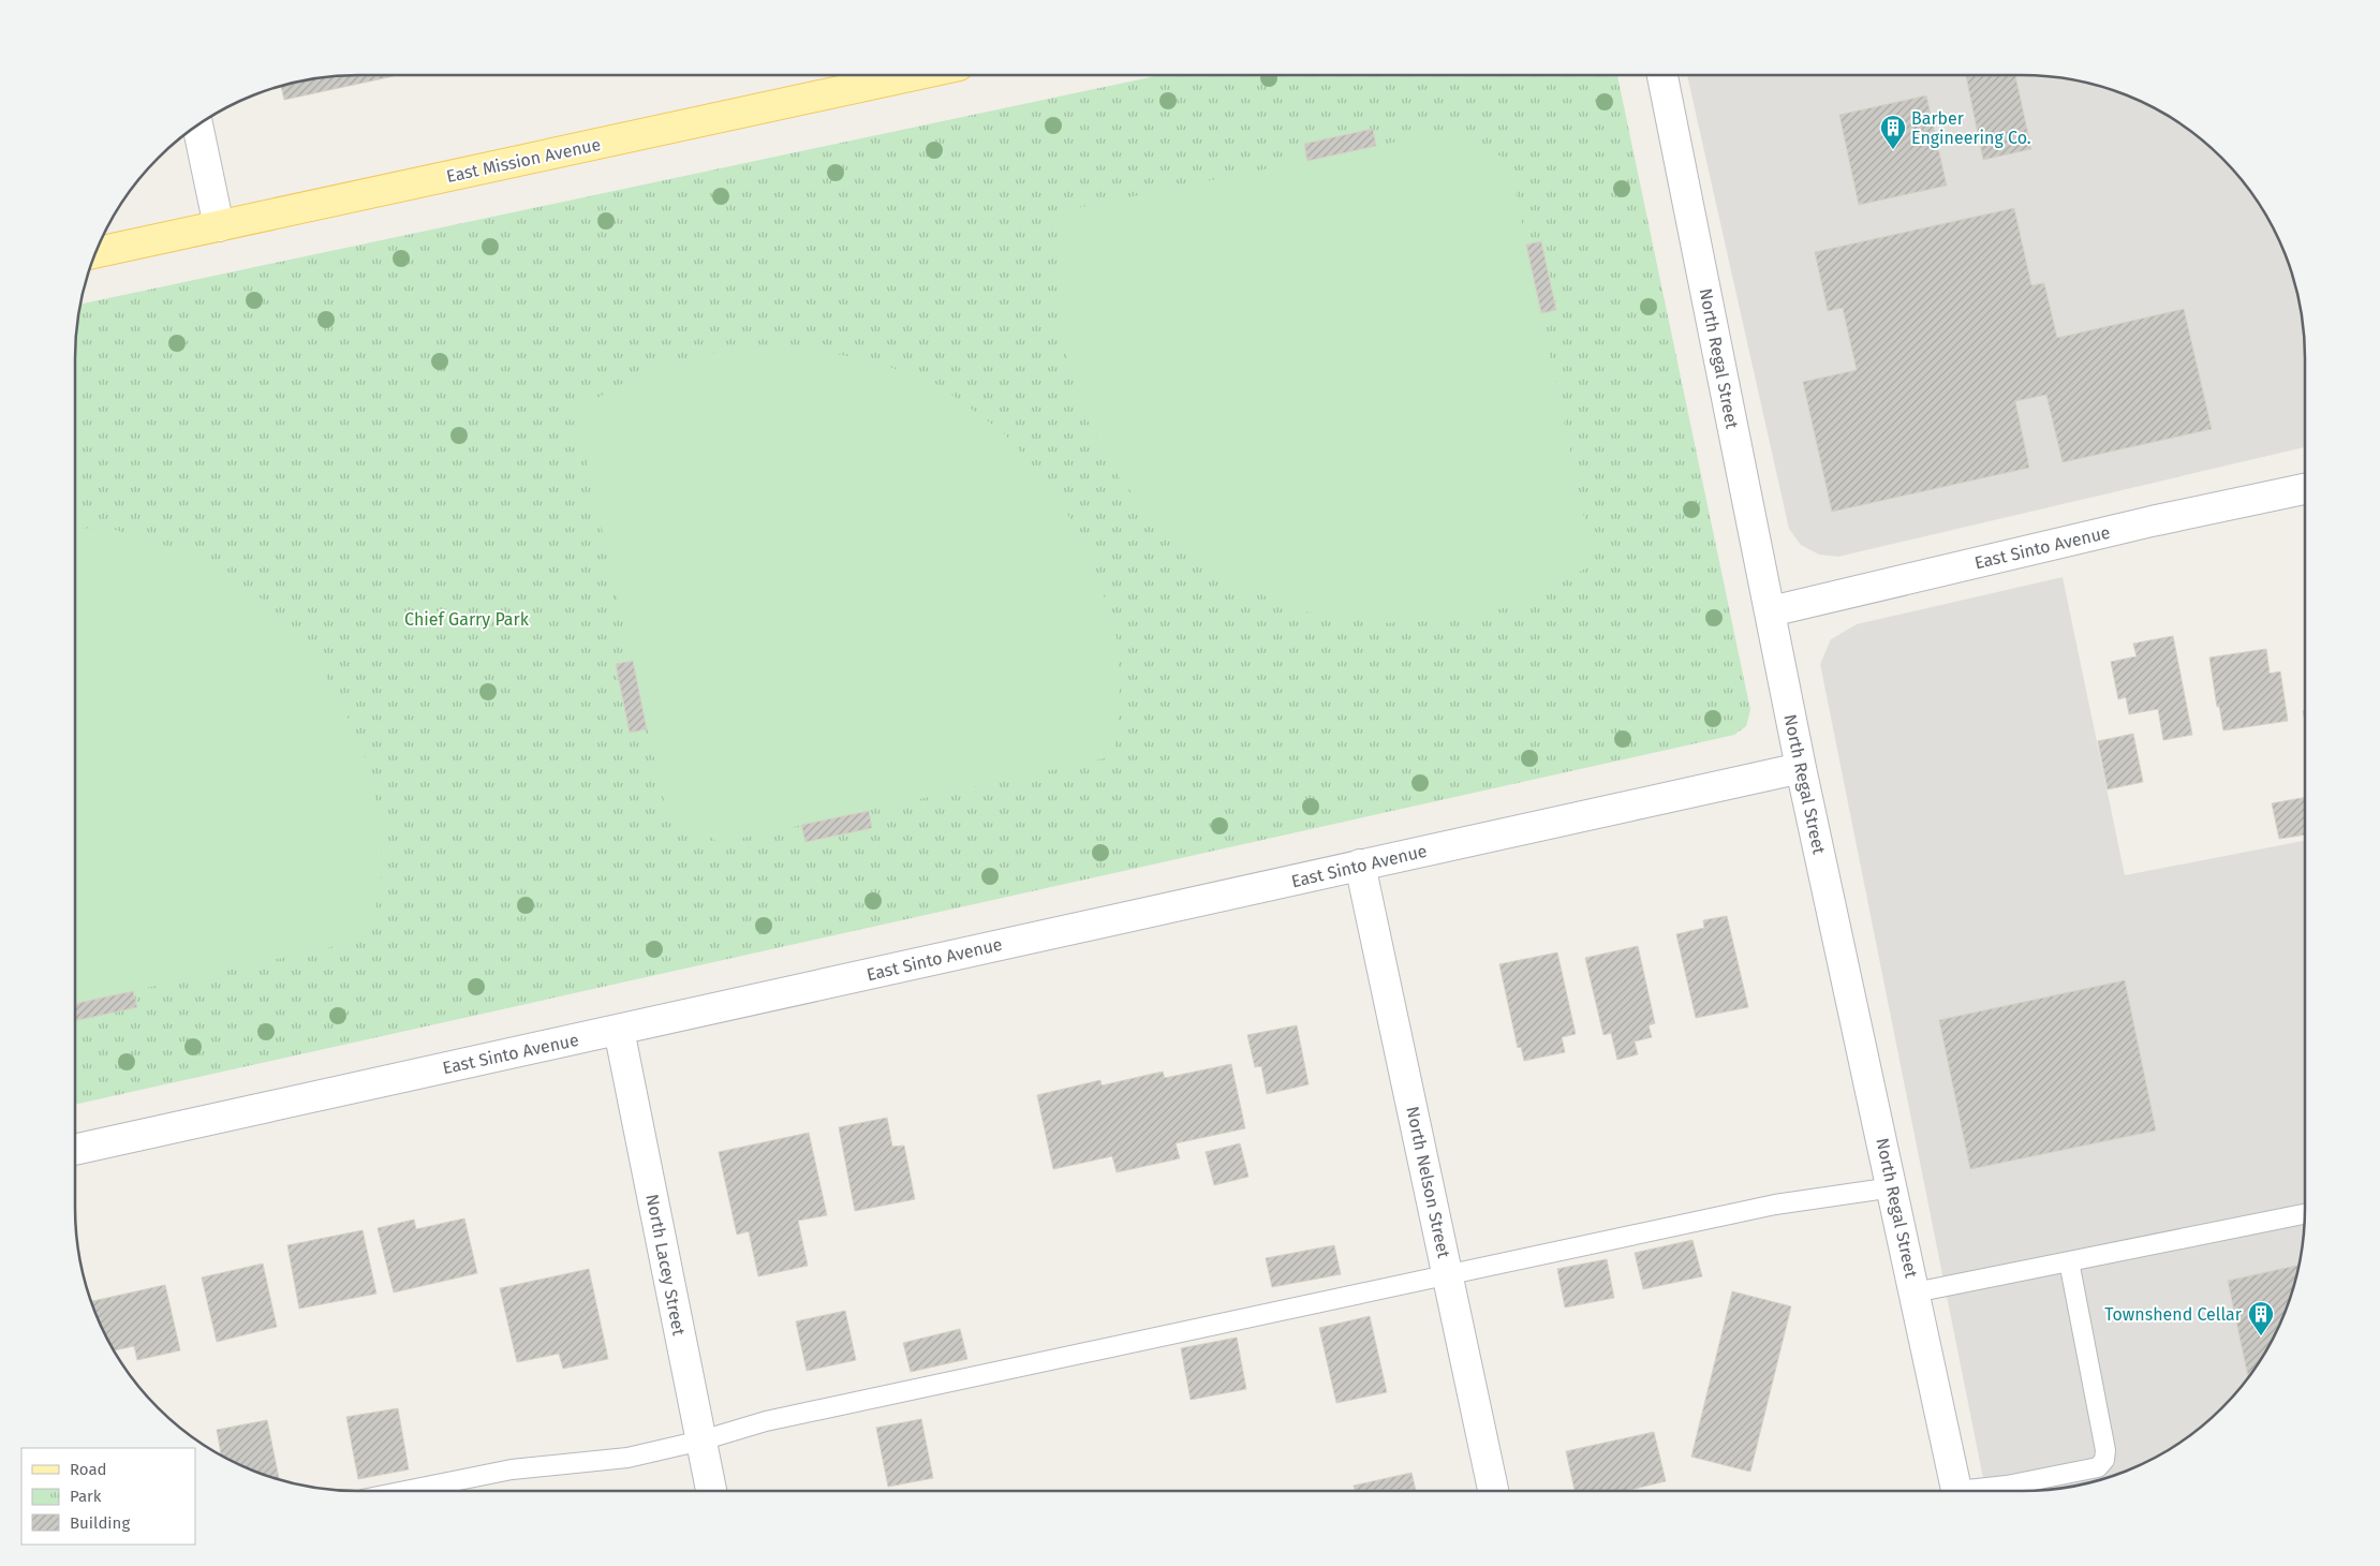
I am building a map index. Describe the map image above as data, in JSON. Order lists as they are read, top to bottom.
{
  "streets": {
    "main road": ["East Mission Avenue"],
    "street": [
      "North Regal Street",
      "East Sinto Avenue",
      "North Nelson Street",
      "North Lacey Street"
    ]
  },
  "crossings": [
    ["North Regal Street", "East Sinto Avenue"],
    ["East Sinto Avenue", "North Nelson Street"],
    ["East Sinto Avenue", "North Lacey Street"]
  ],
  "parks": ["Chief Garry Park"],
  "places": {
    "building": ["Barber Engineering Co.", "Townshend Cellar"]
  },
  "legend": ["Road", "Park", "Building"]
}
